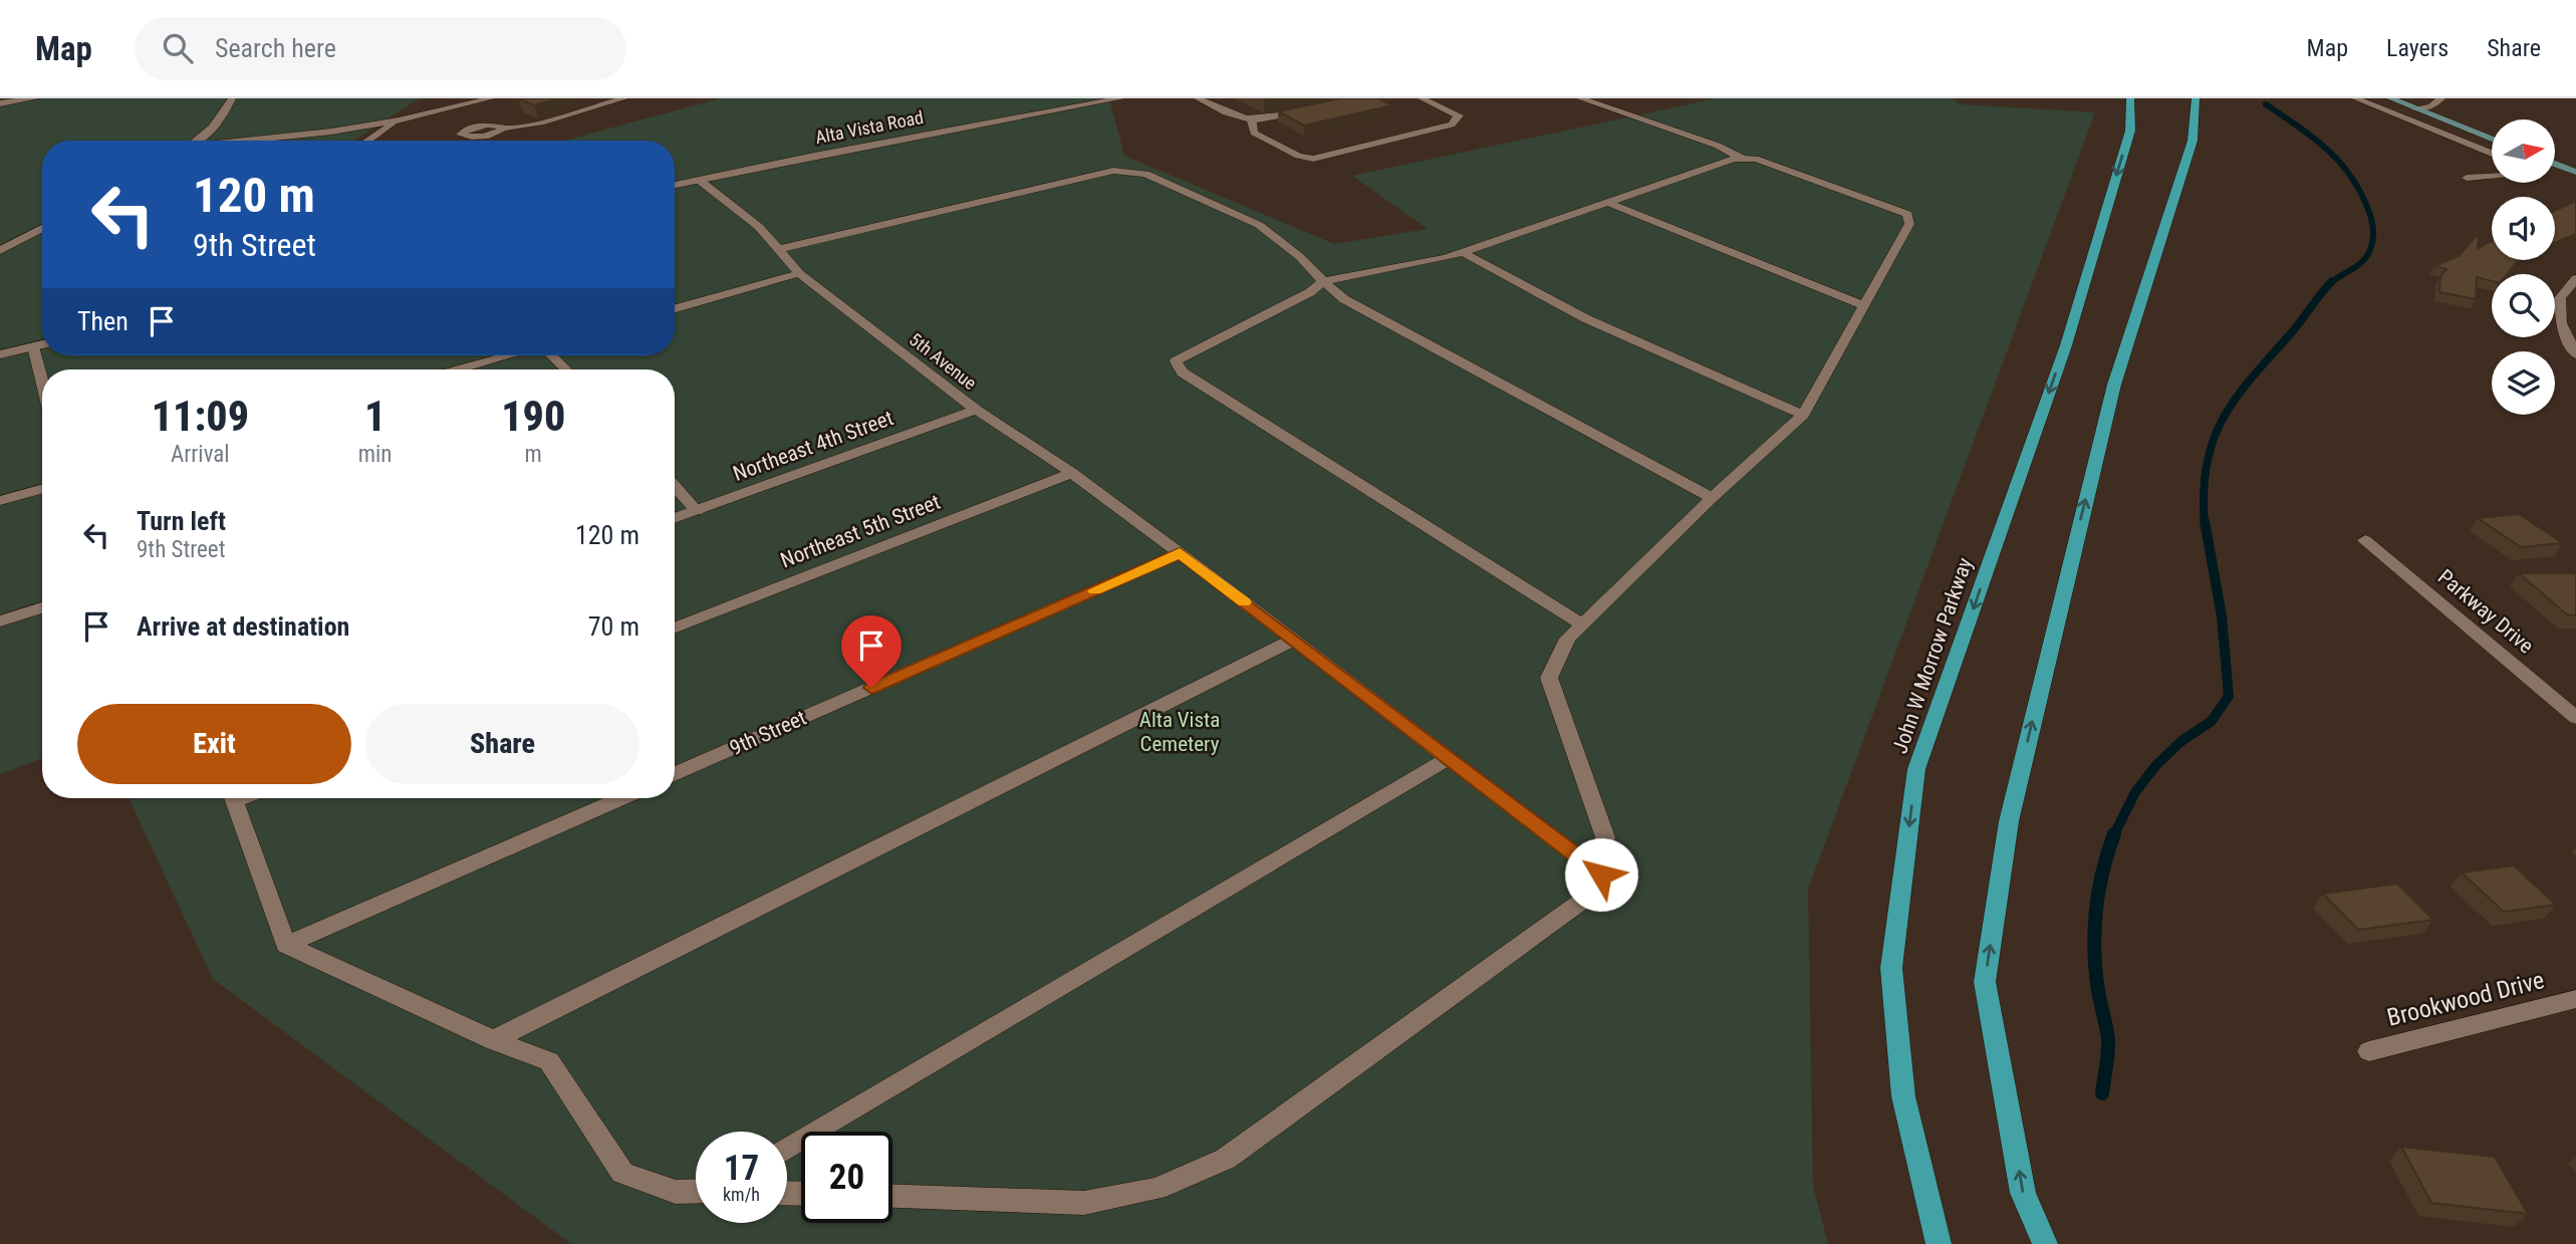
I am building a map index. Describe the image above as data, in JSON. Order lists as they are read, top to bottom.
{
  "streets": {
    "main road": ["John W Morrow Parkway"],
    "street": [
      "Alta Vista Road",
      "5th Avenue",
      "Northeast 4th Street",
      "Northeast 5th Street",
      "Parkway Drive",
      "9th Street",
      "Brookwood Drive"
    ]
  },
  "crossings": [
    ["Alta Vista Road", "5th Avenue"],
    ["5th Avenue", "Northeast 4th Street"],
    ["5th Avenue", "Northeast 5th Street"],
    ["5th Avenue", "9th Street"]
  ],
  "parks": ["Alta Vista Cemetery"],
  "north": "right",
  "page": {
    "header": "Map",
    "search": "Search here",
    "nav": ["Map", "Layers", "Share"],
    "turn": ["120 m", "9th Street"],
    "then": "Then",
    "eta": [
      "11:09",
      "Arrival",
      "1",
      "min",
      "190",
      "m"
    ],
    "list": [
      {
        "name": "Turn left",
        "note": "9th Street",
        "value": "120 m"
      },
      {
        "name": "Arrive at destination",
        "value": "70 m"
      }
    ],
    "buttons": ["Exit", "Share"],
    "speed": "17 km/h",
    "limit": "20"
  }
}
